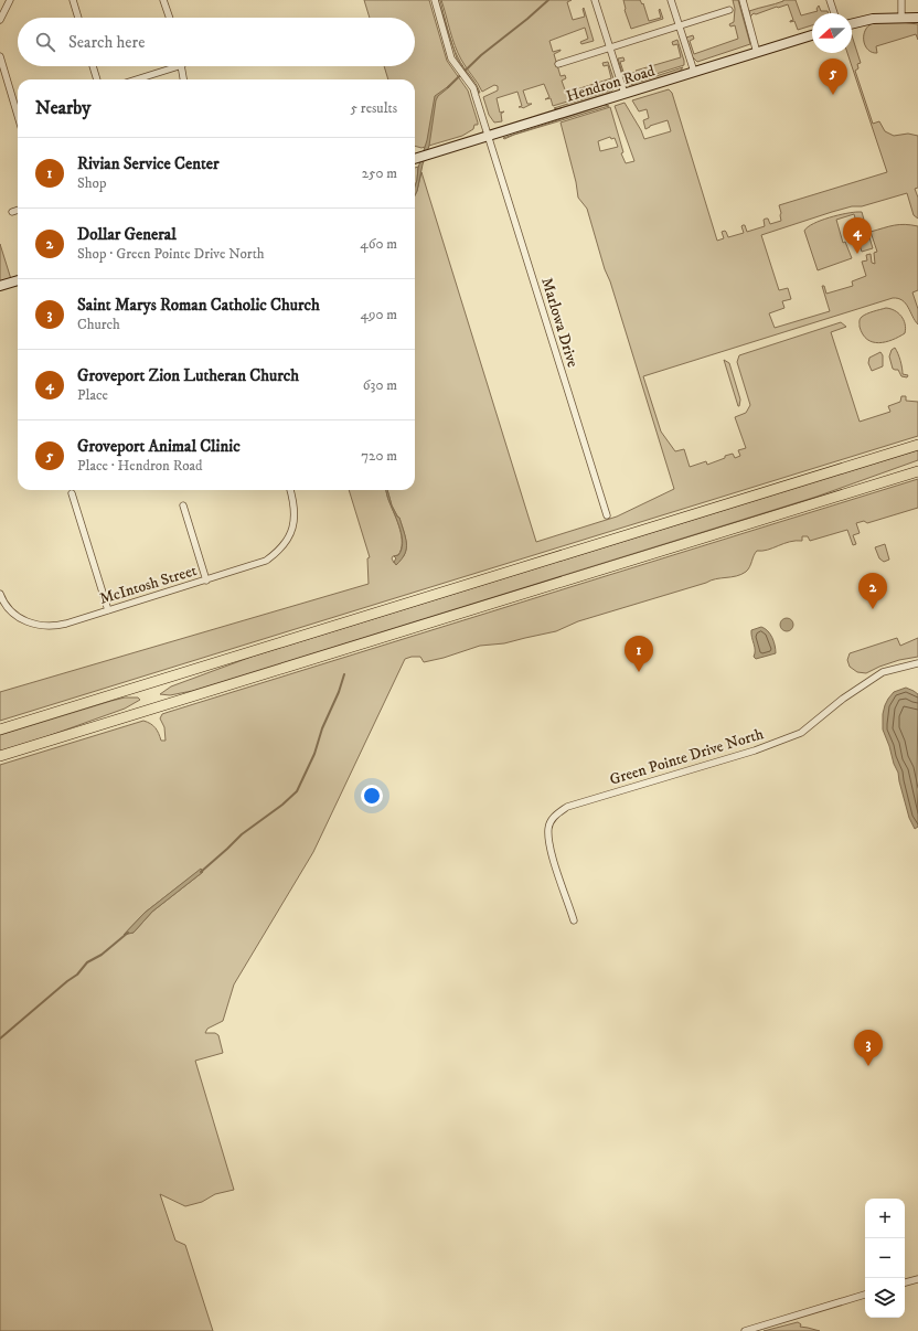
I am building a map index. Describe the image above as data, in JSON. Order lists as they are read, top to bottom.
{
  "streets": {
    "street": [
      "Hendron Road",
      "Marlowa Drive",
      "McIntosh Street",
      "Green Pointe Drive North"
    ]
  },
  "crossings": [
    ["Hendron Road", "Marlowa Drive"]
  ],
  "north": "left",
  "page": {
    "search": "Search here",
    "pins": [
      "5",
      "4",
      "2",
      "1",
      "3"
    ],
    "heading": ["Nearby", "5 results"],
    "list": [
      {
        "mark": "1",
        "name": "Rivian Service Center",
        "note": "Shop",
        "value": "250 m"
      },
      {
        "mark": "2",
        "name": "Dollar General",
        "note": "Shop · Green Pointe Drive North",
        "value": "460 m"
      },
      {
        "mark": "3",
        "name": "Saint Marys Roman Catholic Church",
        "note": "Church",
        "value": "490 m"
      },
      {
        "mark": "4",
        "name": "Groveport Zion Lutheran Church",
        "note": "Place",
        "value": "630 m"
      },
      {
        "mark": "5",
        "name": "Groveport Animal Clinic",
        "note": "Place · Hendron Road",
        "value": "720 m"
      }
    ],
    "map_buttons": ["+", "−"]
  }
}
